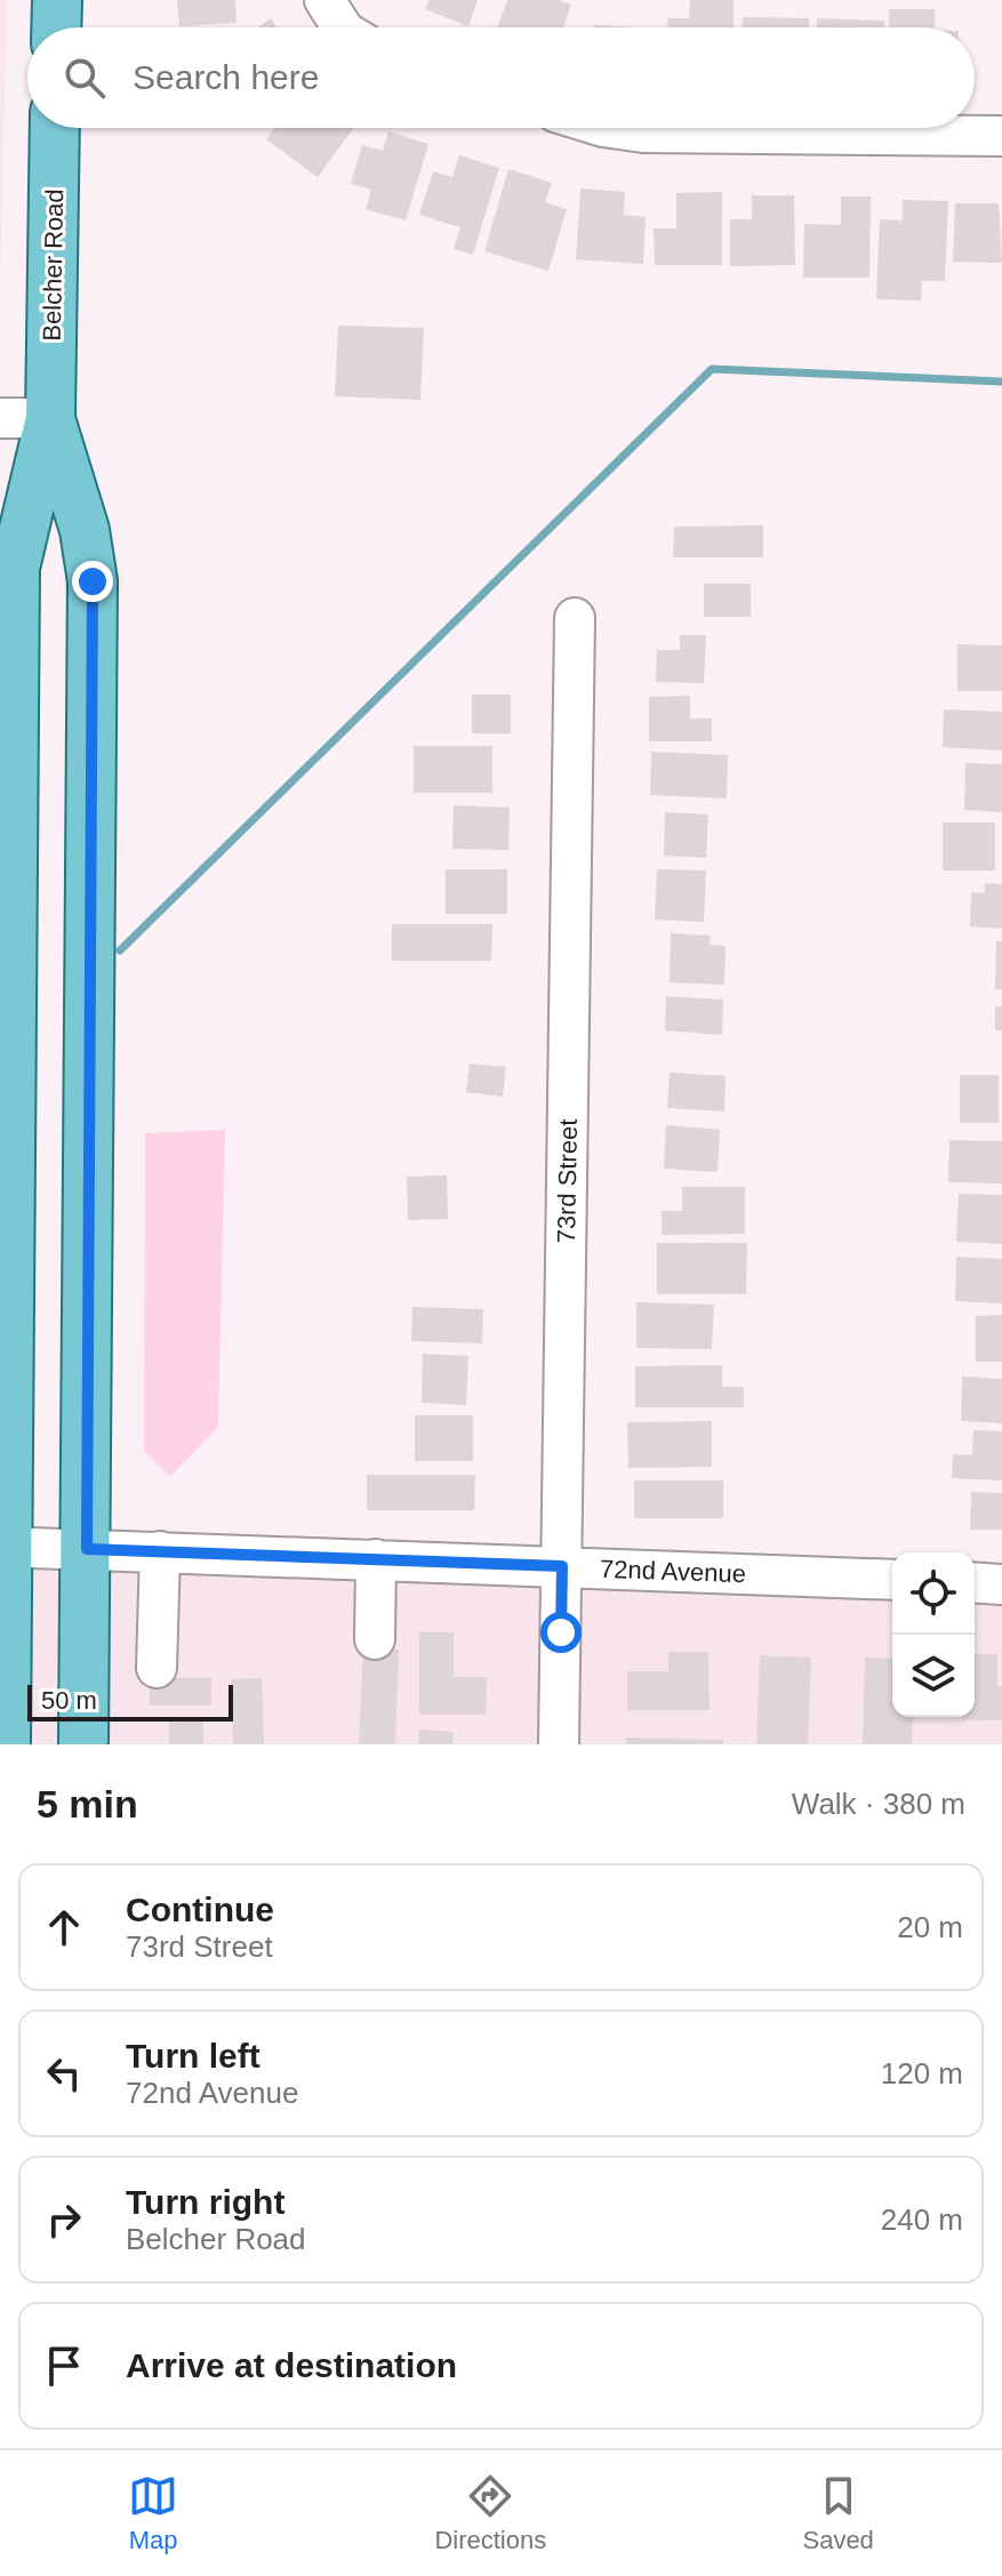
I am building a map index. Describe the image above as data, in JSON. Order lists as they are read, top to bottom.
{
  "streets": {
    "main road": ["Belcher Road"],
    "street": ["73rd Street", "72nd Avenue"]
  },
  "crossings": [
    ["Belcher Road", "72nd Avenue"],
    ["73rd Street", "72nd Avenue"]
  ],
  "scale_bar": "50 m",
  "page": {
    "search": "Search here",
    "scale": "50 m",
    "heading": ["5 min", "Walk · 380 m"],
    "list": [
      ["Continue", "73rd Street", "20 m"],
      ["Turn left", "72nd Avenue", "120 m"],
      ["Turn right", "Belcher Road", "240 m"],
      "Arrive at destination"
    ],
    "nav": ["Map", "Directions", "Saved"]
  }
}
